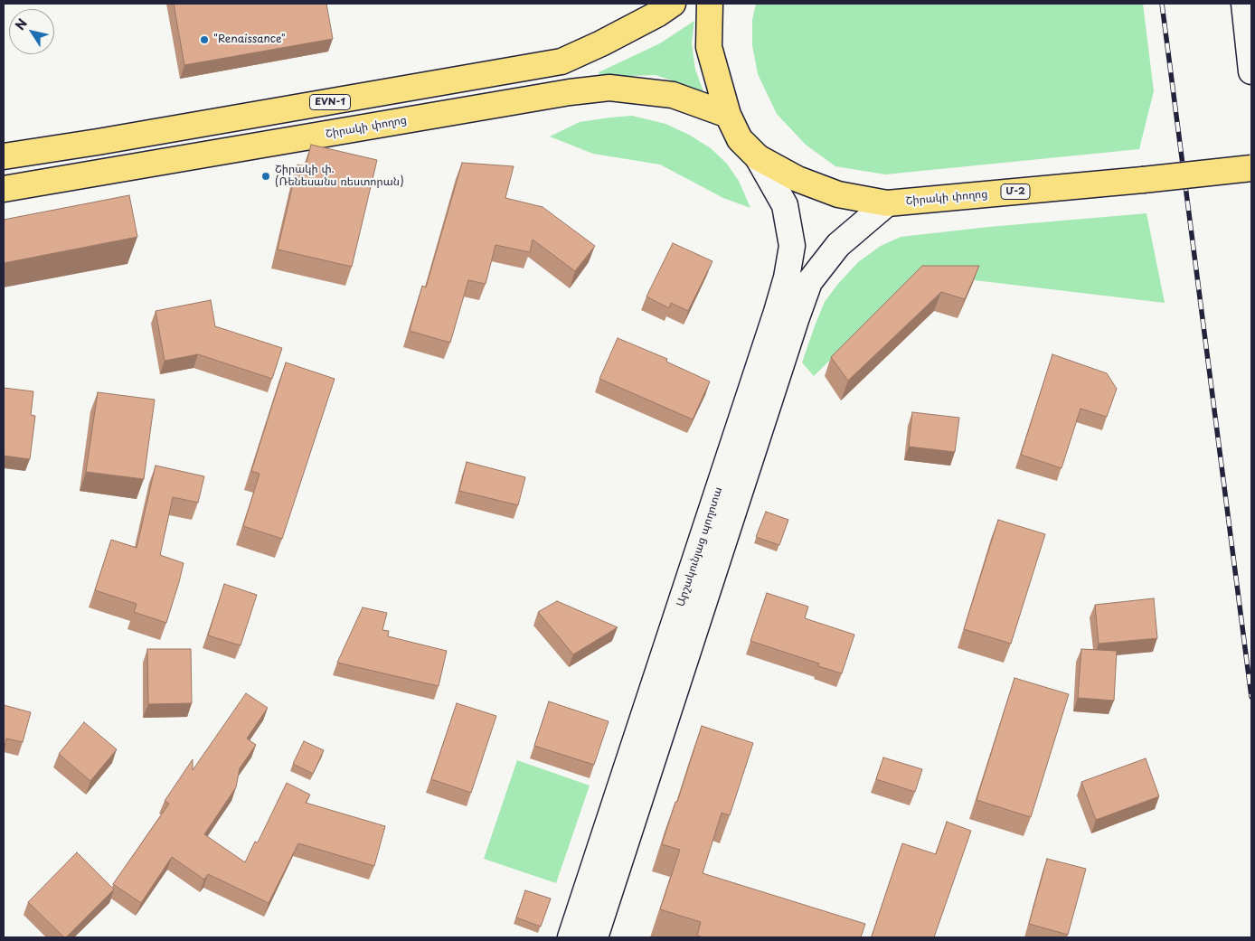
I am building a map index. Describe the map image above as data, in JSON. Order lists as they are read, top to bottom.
{
  "streets": {
    "highway": ["EVN-1", "Շիրակի փողոց", "Մ-2"],
    "street": ["Արշակունյաց պողոտա"]
  },
  "crossings": [
    ["Շիրակի փողոց", "Արշակունյաց պողոտա"]
  ],
  "places": ["\"Renaissance\"", "Շիրակի փ. (Ռենեսանս ռեստորան)"],
  "north": "top left"
}
